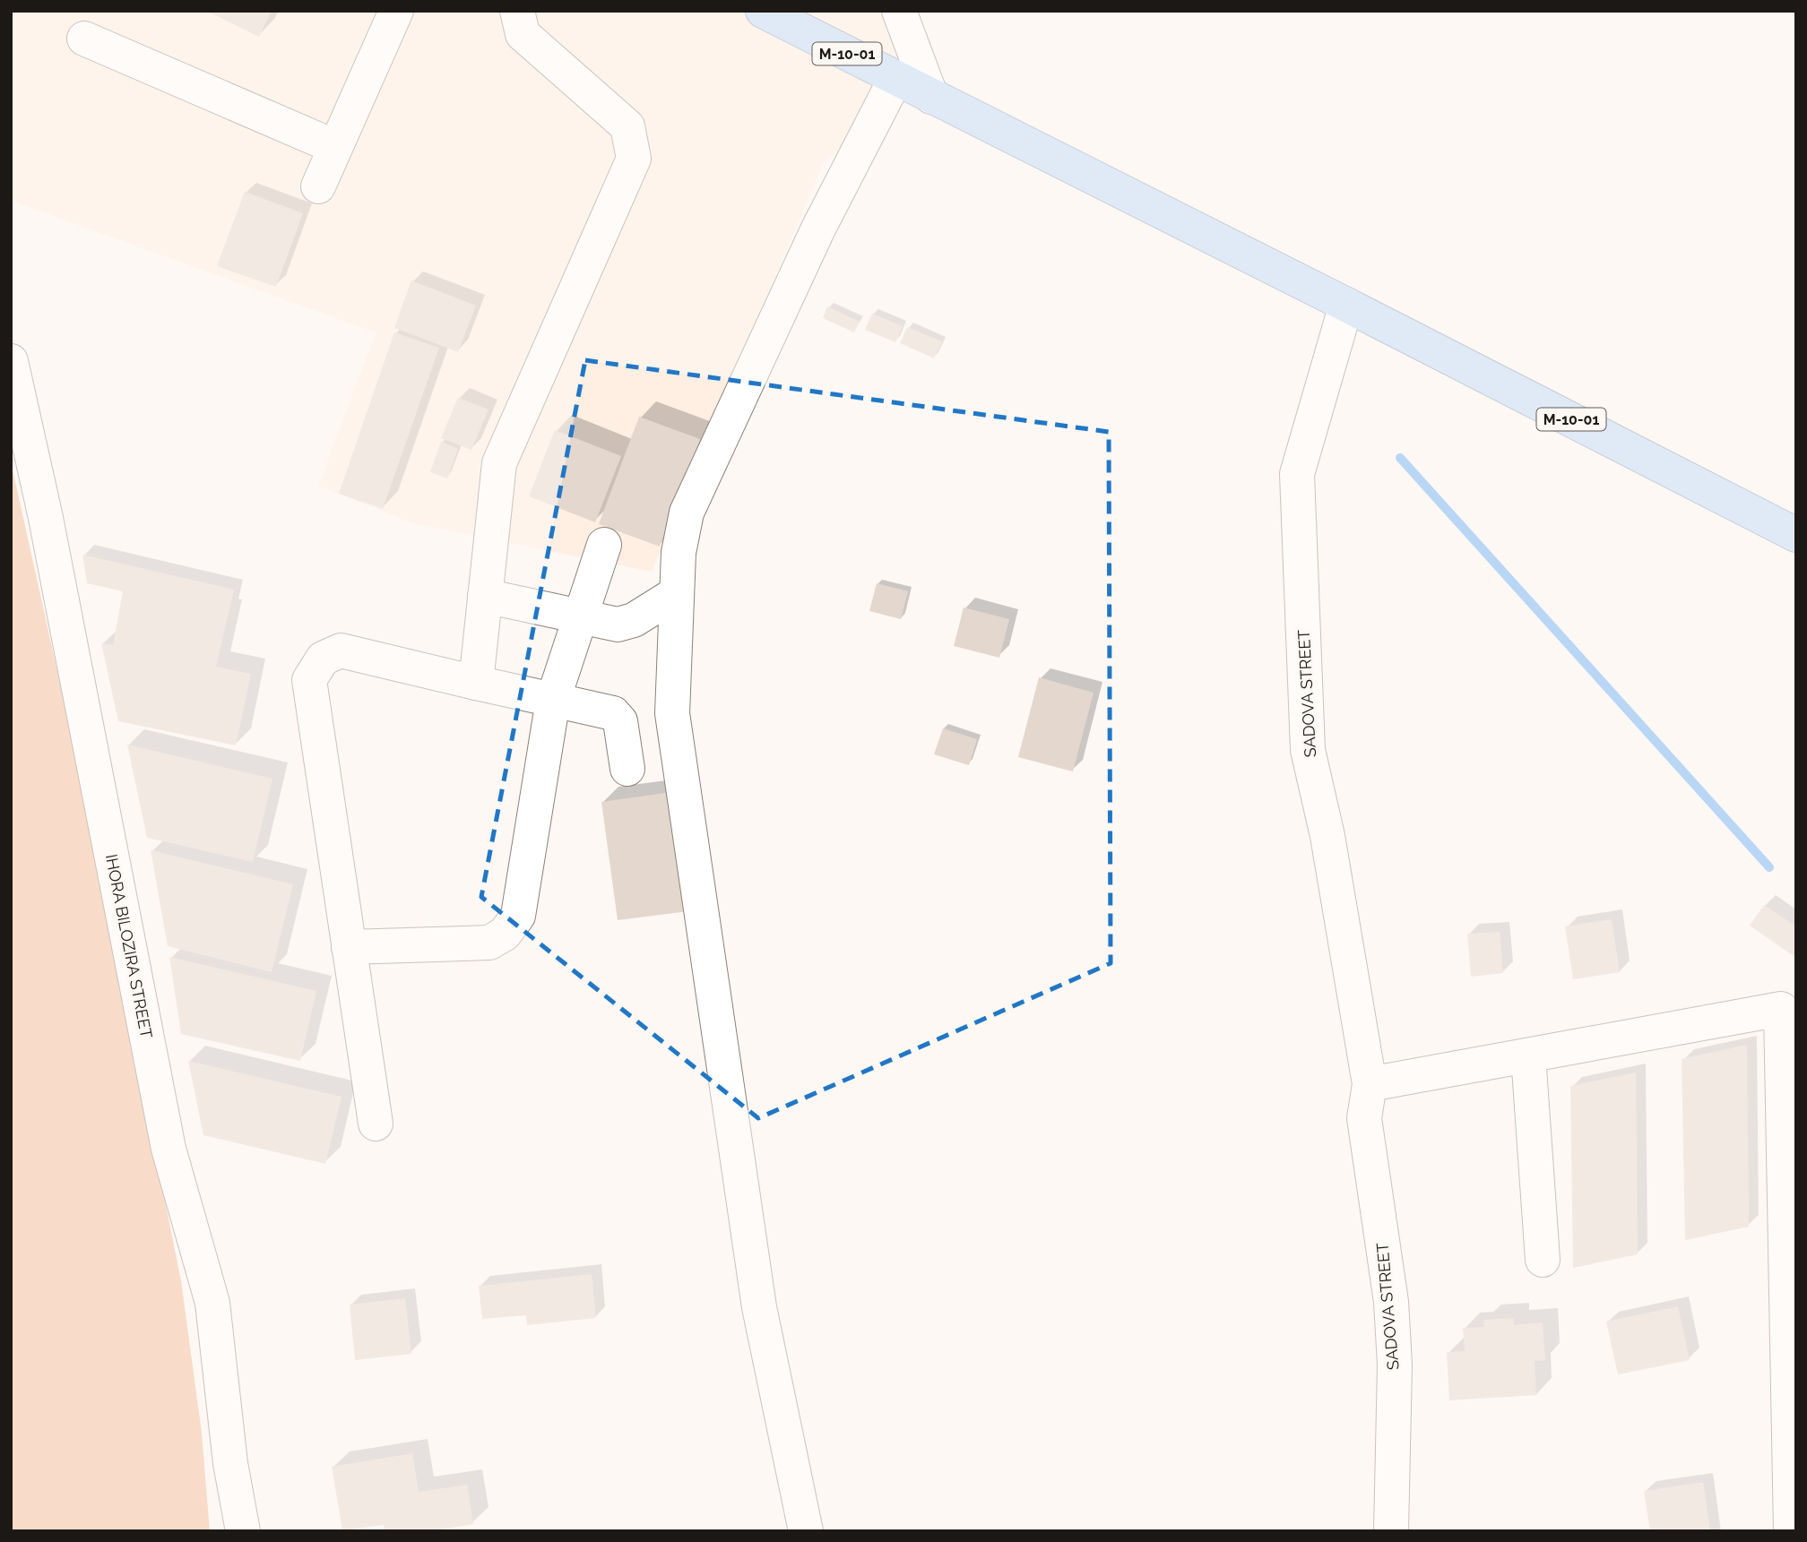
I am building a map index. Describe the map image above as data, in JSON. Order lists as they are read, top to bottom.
{
  "streets": {
    "highway": ["М-10-01"],
    "street": ["SADOVA STREET", "IHORA BILOZIRA STREET"]
  },
  "crossings": [
    ["М-10-01", "SADOVA STREET"]
  ]
}
